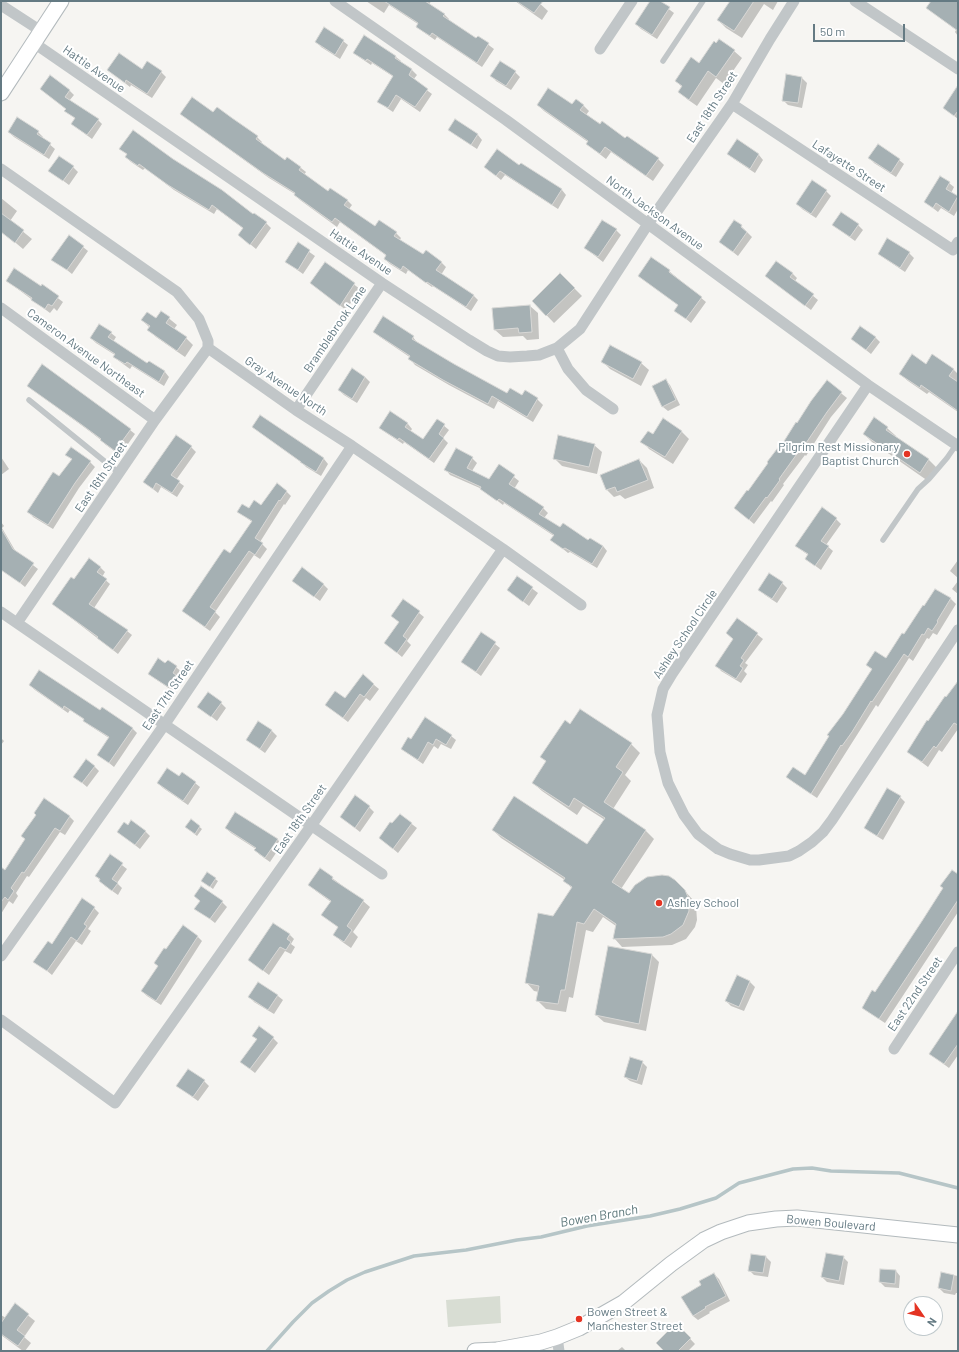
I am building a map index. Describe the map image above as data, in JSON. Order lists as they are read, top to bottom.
{
  "streets": {
    "street": [
      "Hattie Avenue",
      "East 18th Street",
      "Lafayette Street",
      "North Jackson Avenue",
      "Bramblebrook Lane",
      "Cameron Avenue Northeast",
      "Gray Avenue North",
      "East 16th Street",
      "Ashley School Circle",
      "East 17th Street",
      "East 22nd Street",
      "Bowen Boulevard"
    ]
  },
  "crossings": [
    ["Hattie Avenue", "East 18th Street"],
    ["Hattie Avenue", "North Jackson Avenue"],
    ["Hattie Avenue", "Bramblebrook Lane"],
    ["East 18th Street", "Lafayette Street"],
    ["East 18th Street", "North Jackson Avenue"],
    ["East 18th Street", "Gray Avenue North"],
    ["North Jackson Avenue", "Ashley School Circle"],
    ["Bramblebrook Lane", "Gray Avenue North"],
    ["Cameron Avenue Northeast", "East 16th Street"],
    ["Gray Avenue North", "East 16th Street"],
    ["Gray Avenue North", "East 17th Street"]
  ],
  "water": ["Bowen Branch"],
  "places": ["Pilgrim Rest Missionary Baptist Church", "Ashley School", "Bowen Street & Manchester Street"],
  "scale_bar": "50 m",
  "north": "bottom right"
}
